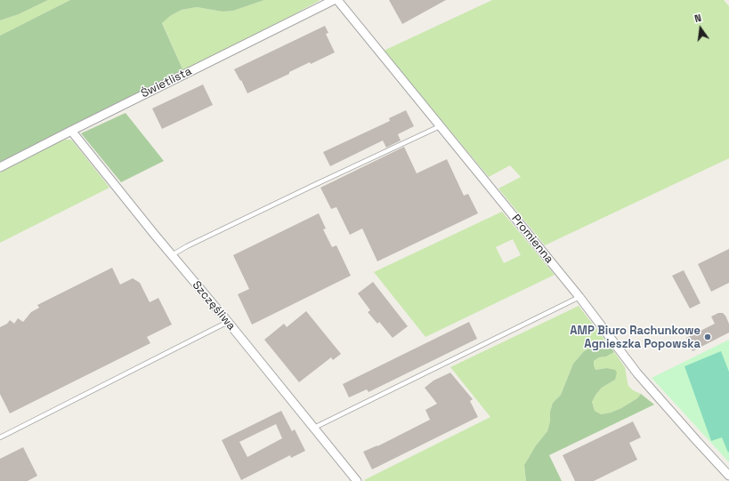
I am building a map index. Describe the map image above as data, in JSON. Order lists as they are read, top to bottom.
{
  "streets": {
    "street": ["Świetlista", "Promienna", "Szczęśliwa"]
  },
  "crossings": [
    ["Świetlista", "Szczęśliwa"]
  ],
  "places": ["AMP Biuro Rachunkowe Agnieszka Popowska"],
  "north": "top"
}
